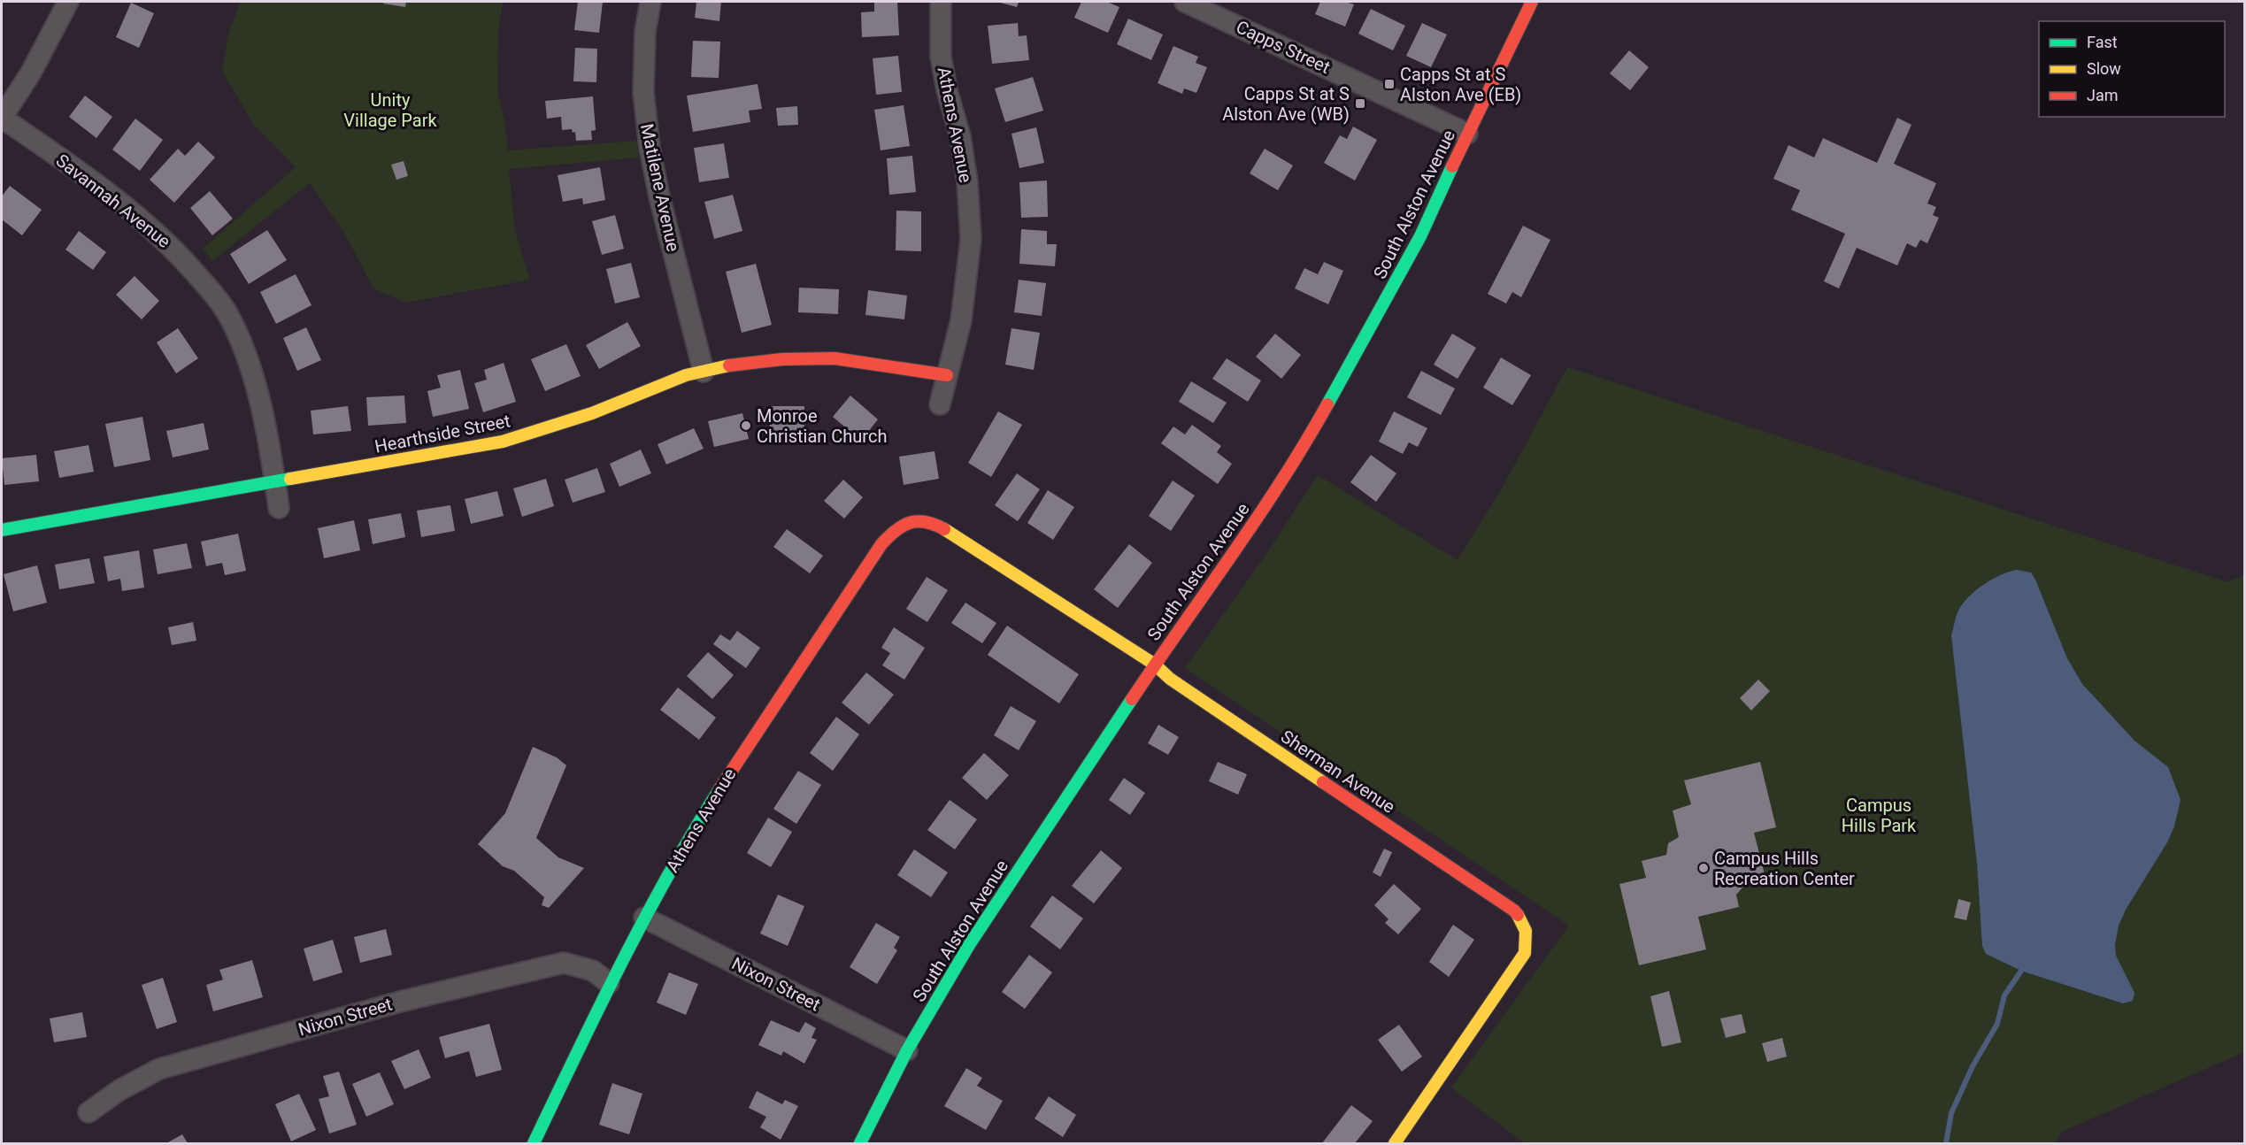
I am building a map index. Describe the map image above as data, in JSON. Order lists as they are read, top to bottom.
{
  "streets": {
    "street": [
      "Capps Street",
      "Athens Avenue",
      "Matilene Avenue",
      "Savannah Avenue",
      "South Alston Avenue",
      "Hearthside Street",
      "Sherman Avenue",
      "Nixon Street"
    ]
  },
  "crossings": [
    ["Capps Street", "South Alston Avenue"],
    ["Athens Avenue", "Hearthside Street"],
    ["Athens Avenue", "Sherman Avenue"],
    ["Athens Avenue", "Nixon Street"],
    ["Matilene Avenue", "Hearthside Street"],
    ["Savannah Avenue", "Hearthside Street"],
    ["South Alston Avenue", "Sherman Avenue"],
    ["South Alston Avenue", "Nixon Street"]
  ],
  "parks": ["Unity Village Park", "Campus Hills Park"],
  "places": {
    "transit": ["Capps St at S Alston Ave (EB)", "Capps St at S Alston Ave (WB)"],
    "other": ["Monroe Christian Church", "Campus Hills Recreation Center"]
  },
  "legend": ["Fast", "Slow", "Jam"]
}
